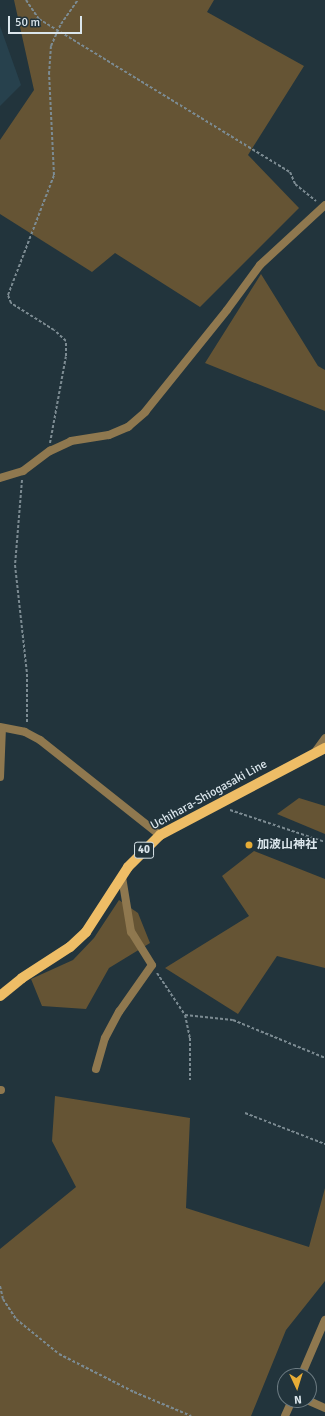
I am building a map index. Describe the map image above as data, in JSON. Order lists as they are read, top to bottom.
{
  "streets": {
    "main road": ["Uchihara-Shiogasaki Line", "40"]
  },
  "places": ["加波山神社"],
  "scale_bar": "50 m",
  "north": "bottom"
}
